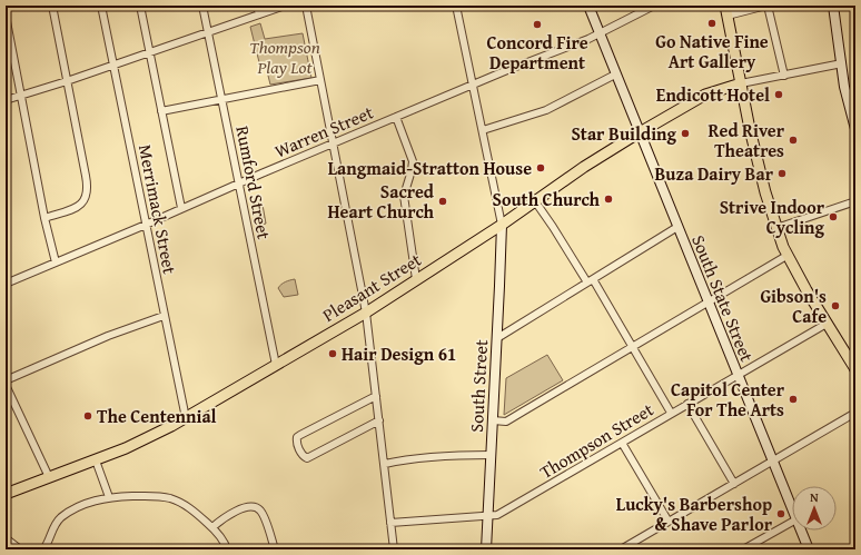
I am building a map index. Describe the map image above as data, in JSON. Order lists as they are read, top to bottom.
{
  "streets": {
    "main road": ["Pleasant Street"],
    "street": [
      "Warren Street",
      "Rumford Street",
      "Merrimack Street",
      "South State Street",
      "South Street",
      "Thompson Street"
    ]
  },
  "crossings": [
    ["Warren Street", "Rumford Street"],
    ["Warren Street", "Merrimack Street"],
    ["Warren Street", "South State Street"],
    ["Rumford Street", "Pleasant Street"],
    ["Merrimack Street", "Pleasant Street"],
    ["Pleasant Street", "South State Street"],
    ["Pleasant Street", "South Street"],
    ["South State Street", "Thompson Street"],
    ["South Street", "Thompson Street"]
  ],
  "parks": ["Thompson Play Lot"],
  "places": [
    "Go Native Fine Art Gallery",
    "Concord Fire Department",
    "Endicott Hotel",
    "Star Building",
    "Red River Theatres",
    "Langmaid-Stratton House",
    "Buza Dairy Bar",
    "South Church",
    "Sacred Heart Church",
    "Strive Indoor Cycling",
    "Gibson's Cafe",
    "Hair Design 61",
    "Capitol Center For The Arts",
    "The Centennial",
    "Lucky's Barbershop & Shave Parlor"
  ],
  "north": "top"
}
